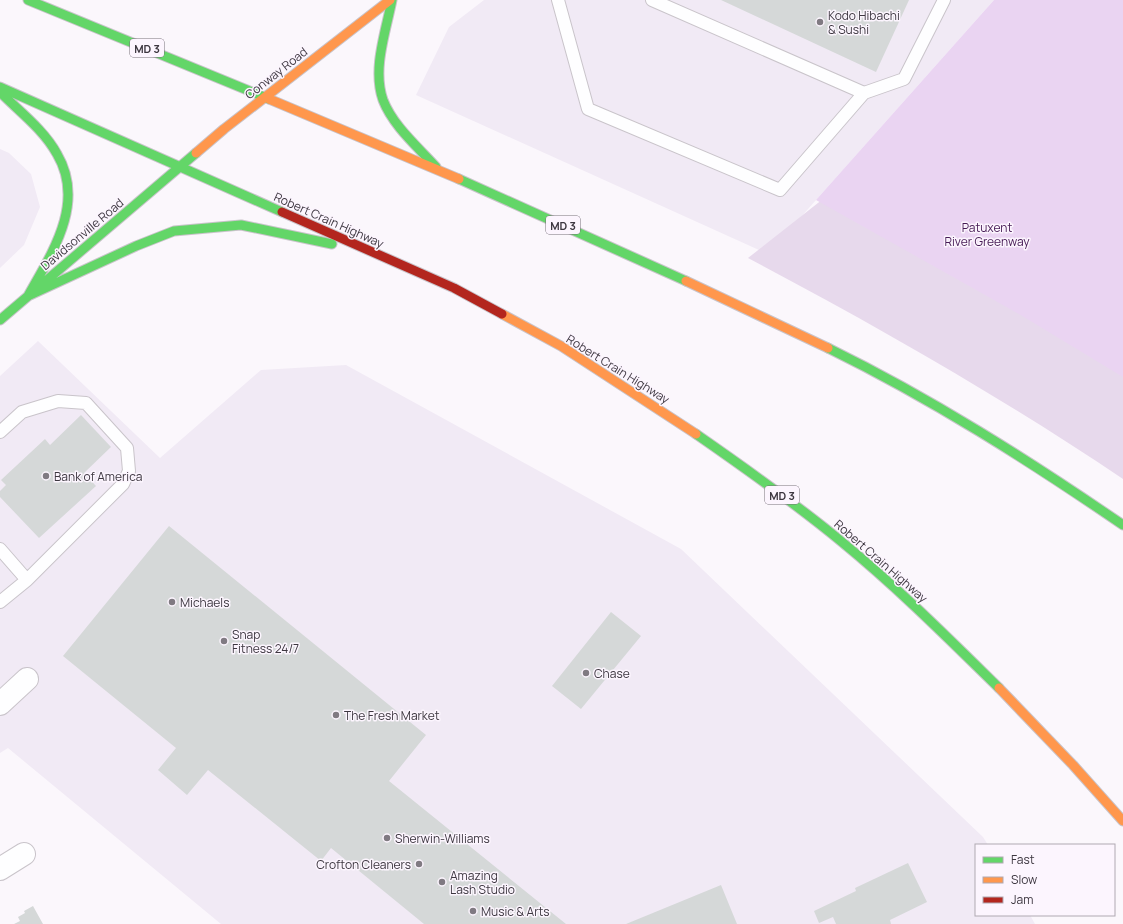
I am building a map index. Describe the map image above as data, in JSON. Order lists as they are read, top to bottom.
{
  "streets": {
    "main road": [
      "MD 3",
      "Conway Road",
      "Robert Crain Highway",
      "Davidsonville Road"
    ]
  },
  "crossings": [
    ["MD 3", "Conway Road"],
    ["Conway Road", "Robert Crain Highway"],
    ["Conway Road", "Davidsonville Road"],
    ["Robert Crain Highway", "Davidsonville Road"]
  ],
  "parks": ["Patuxent River Greenway"],
  "places": [
    "Kodo Hibachi & Sushi",
    "Bank of America",
    "Michaels",
    "Snap Fitness 24/7",
    "Chase",
    "The Fresh Market",
    "Sherwin-Williams",
    "Crofton Cleaners",
    "Amazing Lash Studio",
    "Music & Arts"
  ],
  "legend": ["Fast", "Slow", "Jam"]
}
